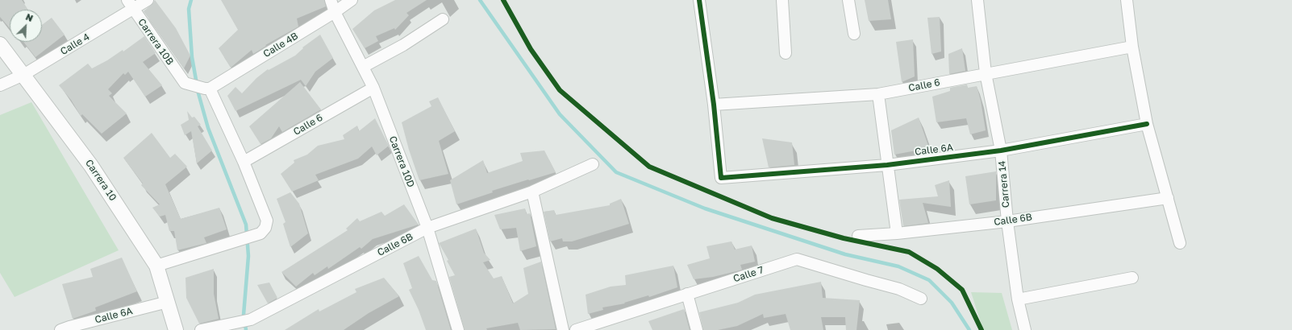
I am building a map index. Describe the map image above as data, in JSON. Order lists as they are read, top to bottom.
{
  "streets": {
    "street": [
      "Carrera 10B",
      "Calle 4",
      "Calle 4B",
      "Calle 6",
      "Calle 6A",
      "Carrera 10D",
      "Carrera 10",
      "Carrera 14",
      "Calle 6B",
      "Calle 7"
    ]
  },
  "crossings": [
    ["Carrera 10B", "Calle 4"],
    ["Carrera 10B", "Calle 4B"],
    ["Calle 4", "Carrera 10"],
    ["Calle 4B", "Carrera 10D"],
    ["Calle 6", "Calle 6A"],
    ["Calle 6", "Carrera 10D"],
    ["Calle 6", "Carrera 14"],
    ["Calle 6A", "Carrera 10"],
    ["Calle 6A", "Carrera 14"],
    ["Carrera 10D", "Calle 6B"],
    ["Carrera 14", "Calle 6B"]
  ],
  "north": "top right"
}
